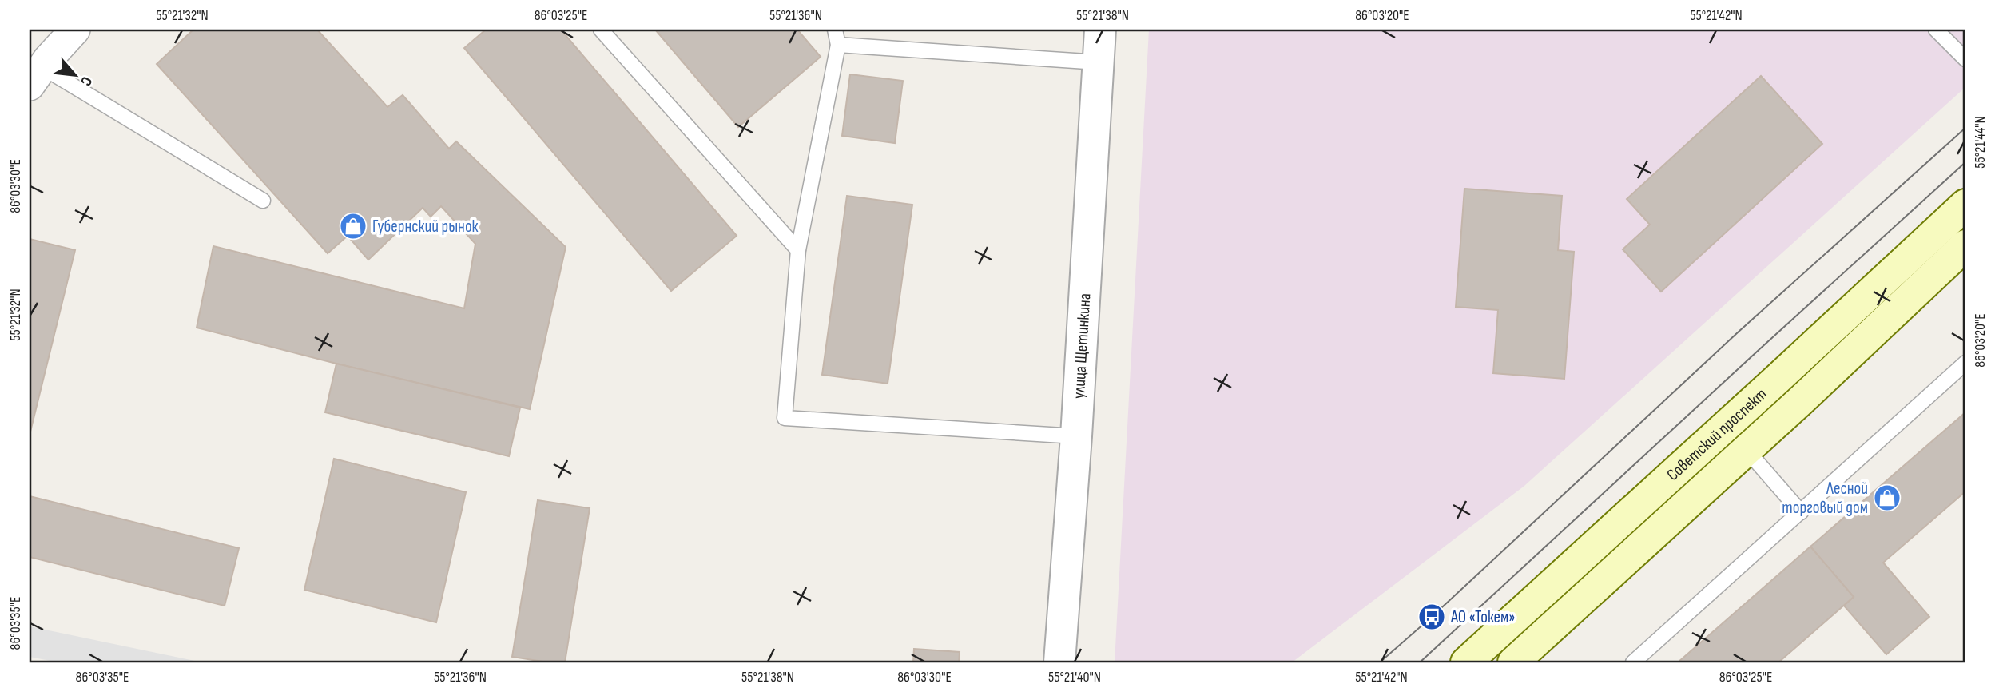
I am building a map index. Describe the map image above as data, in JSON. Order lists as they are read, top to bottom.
{
  "streets": {
    "main road": ["Советский проспект"],
    "street": ["улица Щетинкина"]
  },
  "places": {
    "shop": ["Губернский рынок", "Лесной торговый дом"],
    "bus stop": ["АО «Токем»"]
  },
  "north": "bottom right",
  "coordinates": [
    "55°21'32\"N",
    "86°03'25\"E",
    "55°21'36\"N",
    "55°21'38\"N",
    "86°03'20\"E",
    "55°21'42\"N",
    "55°21'44\"N",
    "86°03'30\"E",
    "86°03'35\"E",
    "55°21'40\"N"
  ]
}
